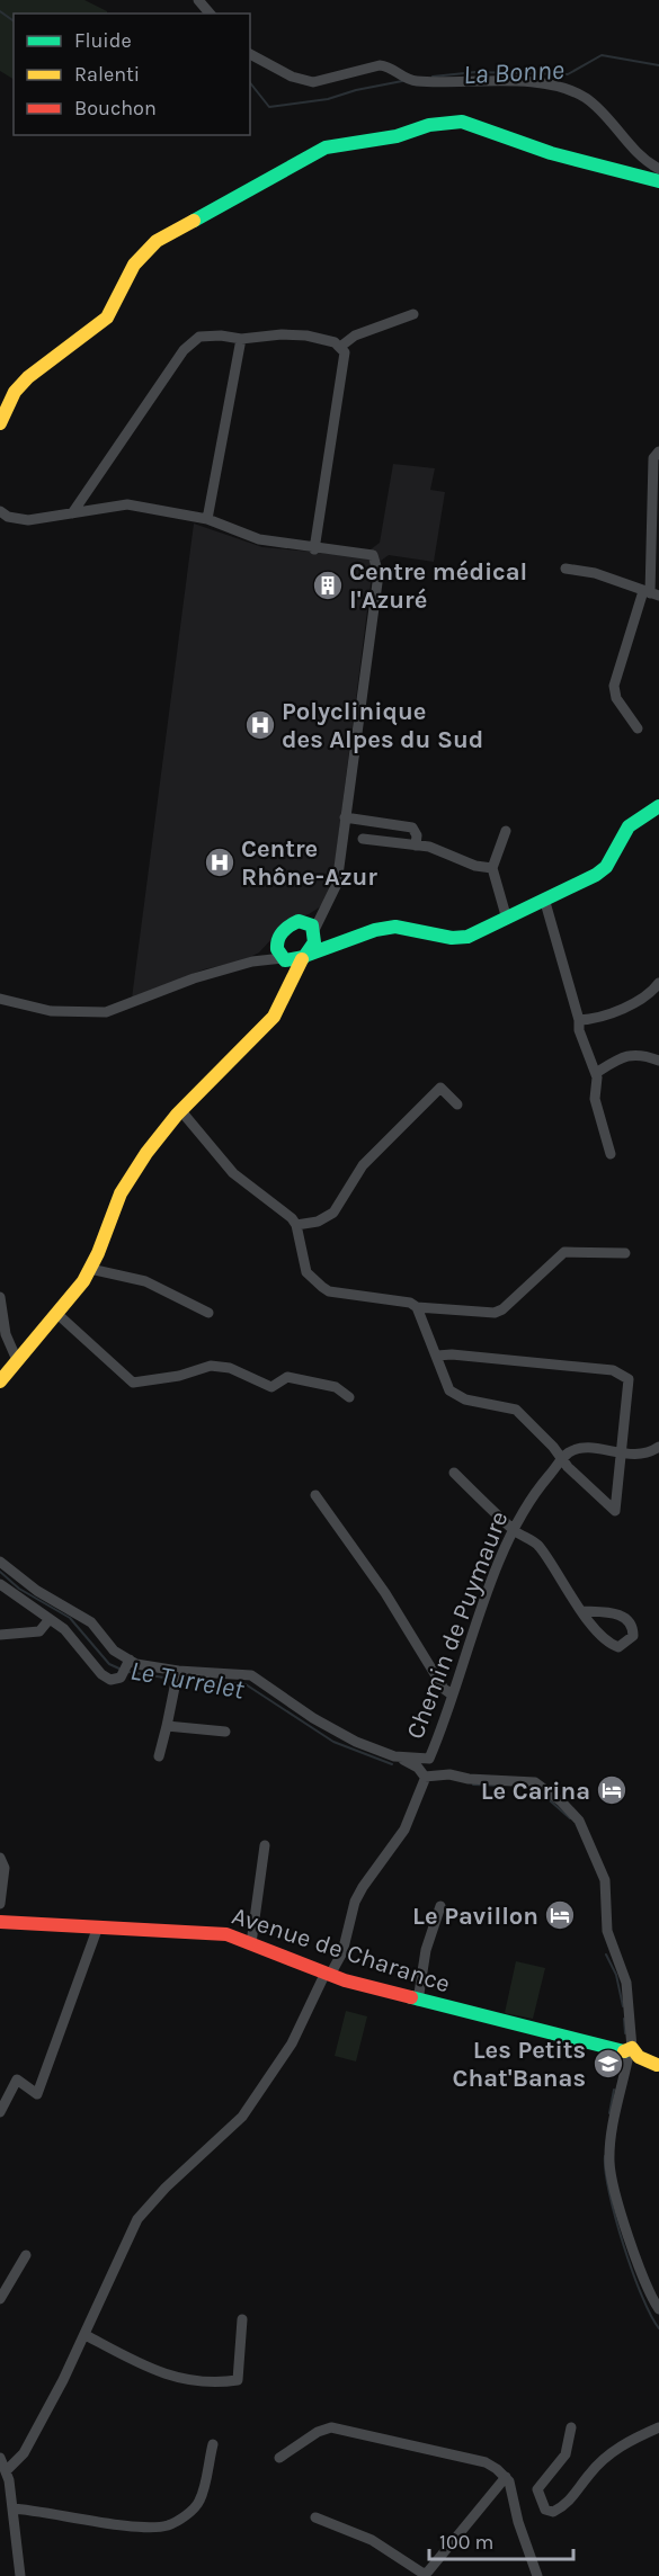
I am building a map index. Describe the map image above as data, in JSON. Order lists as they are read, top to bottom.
{
  "streets": {
    "street": ["Chemin de Puymaure", "Avenue de Charance"]
  },
  "crossings": [
    ["Chemin de Puymaure", "Avenue de Charance"]
  ],
  "water": ["La Bonne", "Le Turrelet"],
  "places": {
    "building": ["Centre médical l'Azuré"],
    "hospital": ["Polyclinique des Alpes du Sud", "Centre Rhône-Azur"],
    "hotel": ["Le Carina", "Le Pavillon"],
    "school or university": ["Les Petits Chat'Banas"]
  },
  "legend": ["Fluide", "Ralenti", "Bouchon"],
  "scale_bar": "100 m"
}
